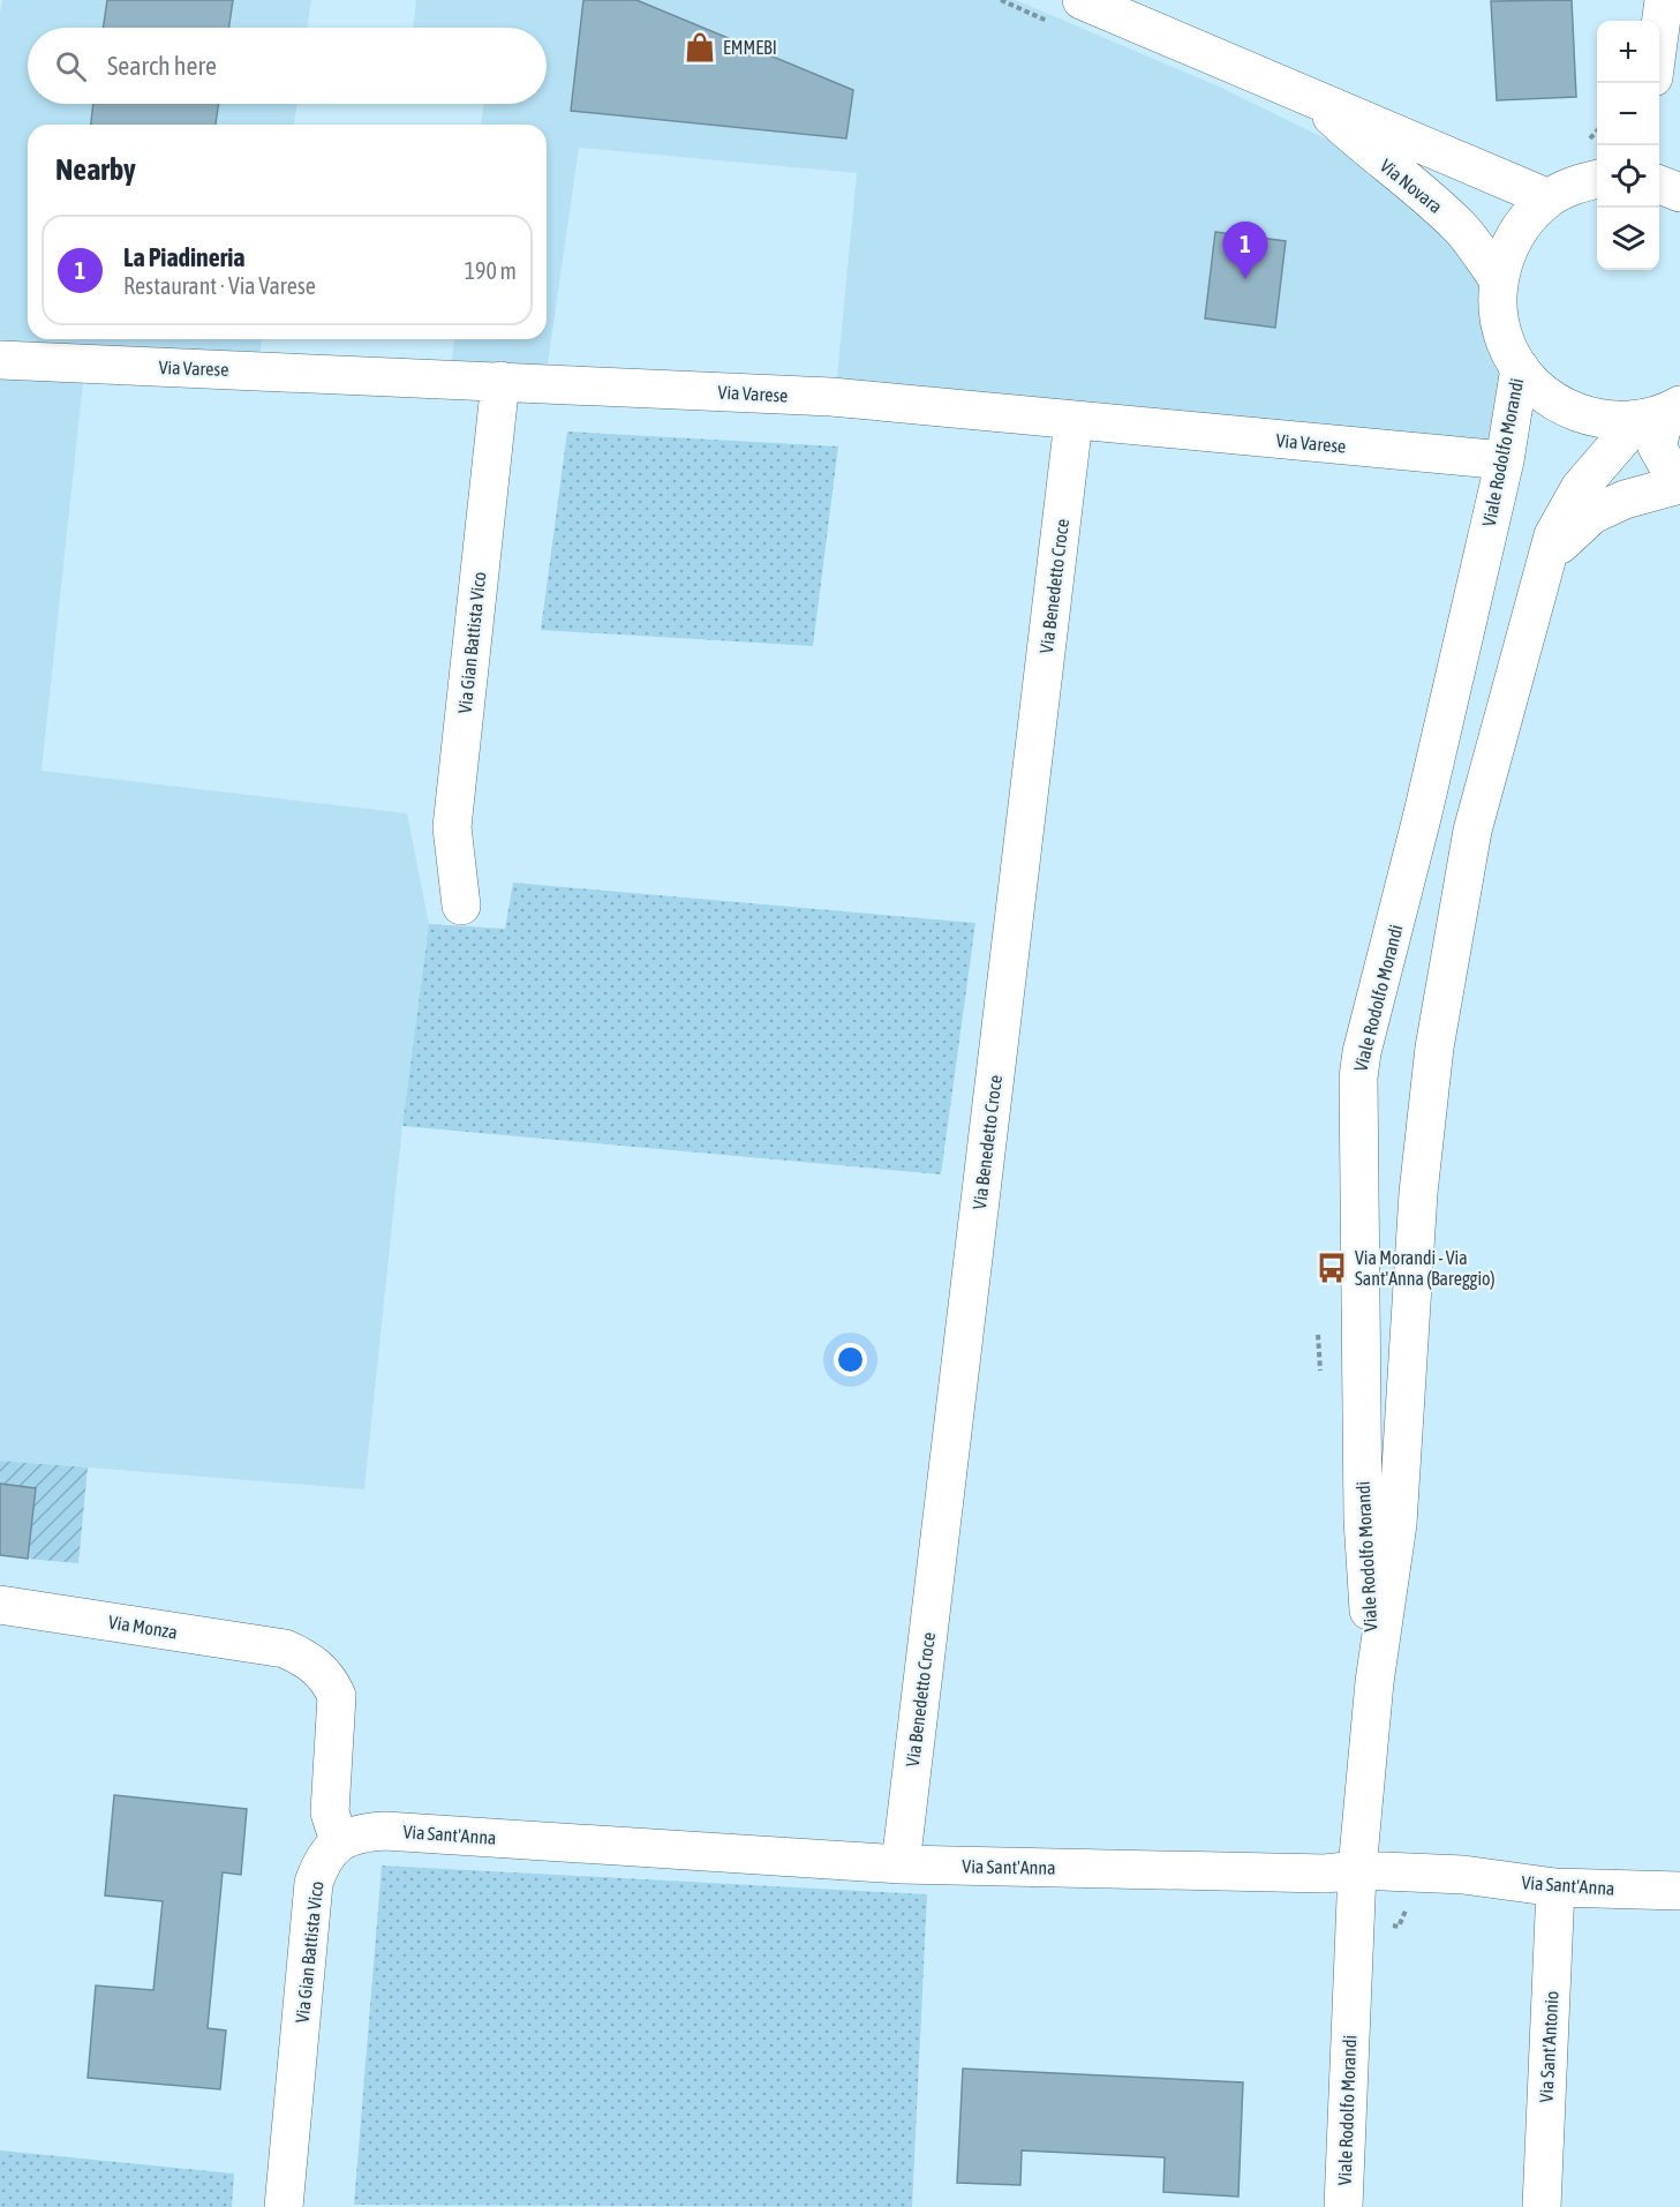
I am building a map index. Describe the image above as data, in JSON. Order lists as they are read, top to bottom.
{
  "streets": {
    "street": [
      "Via Novara",
      "Via Varese",
      "Viale Rodolfo Morandi",
      "Via Benedetto Croce",
      "Via Gian Battista Vico",
      "Via Monza",
      "Via Sant'Anna",
      "Via Sant'Antonio"
    ]
  },
  "crossings": [
    ["Via Varese", "Viale Rodolfo Morandi"],
    ["Via Varese", "Via Benedetto Croce"],
    ["Via Varese", "Via Gian Battista Vico"],
    ["Viale Rodolfo Morandi", "Via Sant'Anna"],
    ["Via Benedetto Croce", "Via Sant'Anna"],
    ["Via Gian Battista Vico", "Via Monza"],
    ["Via Gian Battista Vico", "Via Sant'Anna"],
    ["Via Monza", "Via Sant'Anna"],
    ["Via Sant'Anna", "Via Sant'Antonio"]
  ],
  "places": {
    "shop": ["EMMEBI"],
    "bus stop": ["Via Morandi - Via Sant'Anna (Bareggio)"]
  },
  "page": {
    "map_buttons": ["+", "−"],
    "search": "Search here",
    "heading": "Nearby",
    "list": [
      {
        "mark": "1",
        "name": "La Piadineria",
        "note": "Restaurant · Via Varese",
        "value": "190 m"
      }
    ],
    "pins": "1"
  }
}
